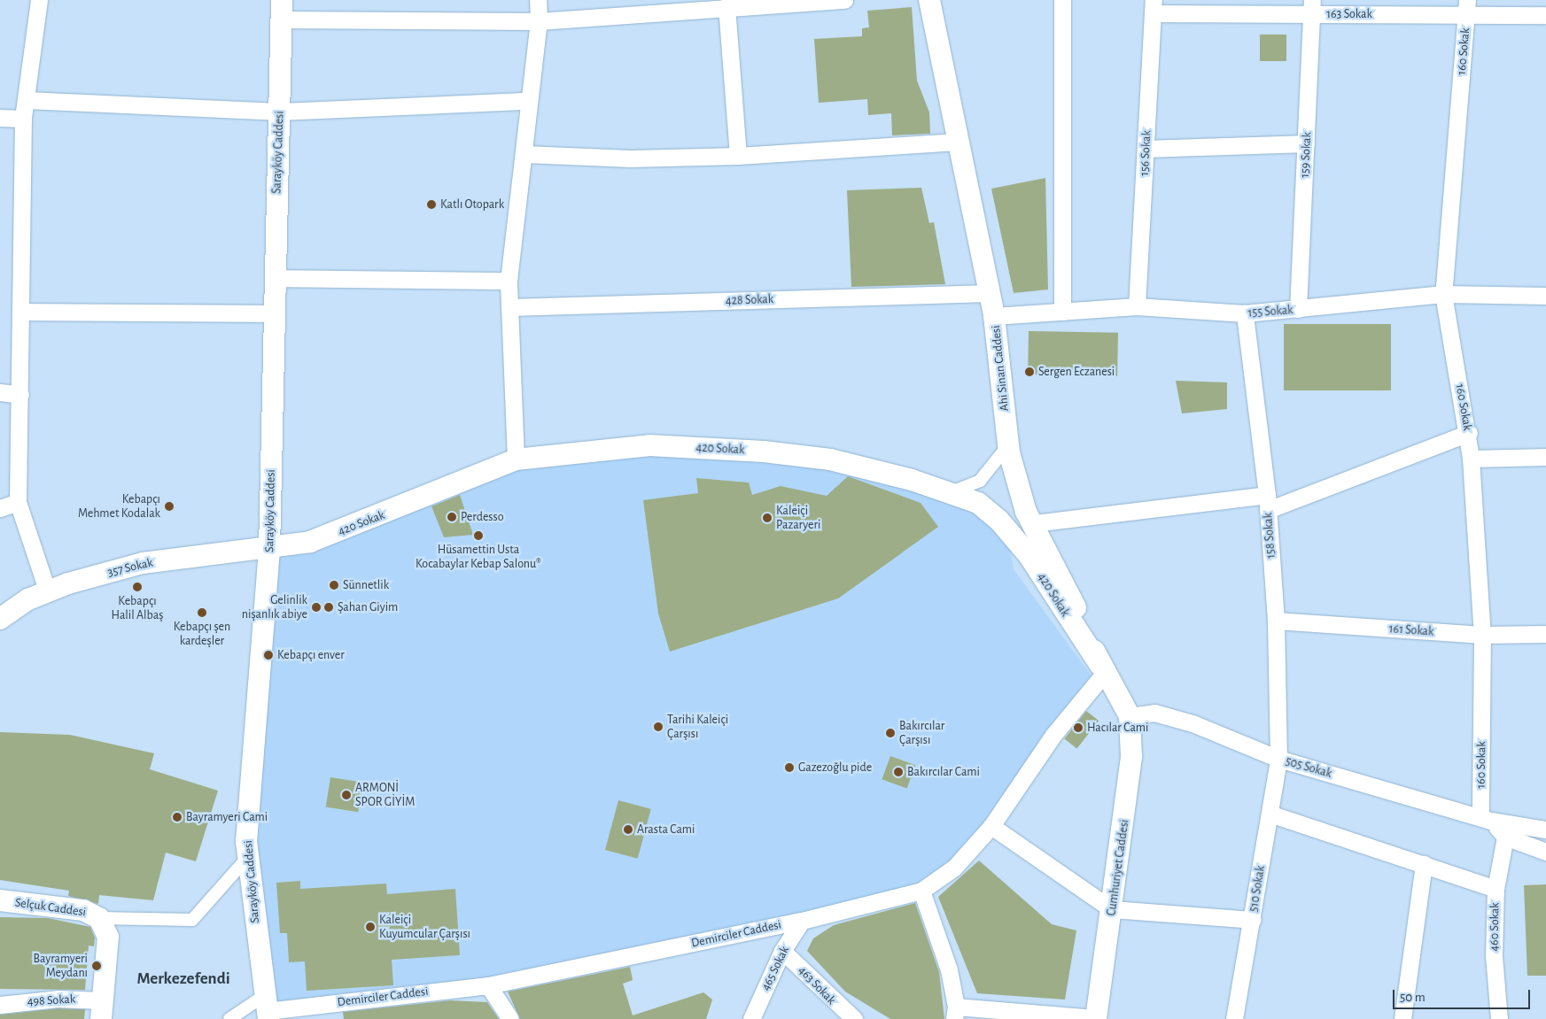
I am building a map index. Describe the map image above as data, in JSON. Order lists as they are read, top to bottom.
{
  "streets": {
    "street": [
      "163 Sokak",
      "160 Sokak",
      "Sarayköy Caddesi",
      "156 Sokak",
      "159 Sokak",
      "428 Sokak",
      "155 Sokak",
      "Ahi Sinan Caddesi",
      "420 Sokak",
      "158 Sokak",
      "357 Sokak",
      "161 Sokak",
      "505 Sokak",
      "Cumhuriyet Caddesi",
      "510 Sokak",
      "Selçuk Caddesi",
      "460 Sokak",
      "Demirciler Caddesi",
      "465 Sokak",
      "463 Sokak",
      "498 Sokak"
    ]
  },
  "crossings": [
    ["163 Sokak", "160 Sokak"],
    ["163 Sokak", "156 Sokak"],
    ["163 Sokak", "159 Sokak"],
    ["160 Sokak", "155 Sokak"],
    ["160 Sokak", "161 Sokak"],
    ["160 Sokak", "505 Sokak"],
    ["Sarayköy Caddesi", "420 Sokak"],
    ["Sarayköy Caddesi", "357 Sokak"],
    ["Sarayköy Caddesi", "Demirciler Caddesi"],
    ["156 Sokak", "155 Sokak"],
    ["159 Sokak", "155 Sokak"],
    ["428 Sokak", "Ahi Sinan Caddesi"],
    ["155 Sokak", "Ahi Sinan Caddesi"],
    ["155 Sokak", "158 Sokak"],
    ["Ahi Sinan Caddesi", "420 Sokak"],
    ["Ahi Sinan Caddesi", "505 Sokak"],
    ["Ahi Sinan Caddesi", "Cumhuriyet Caddesi"],
    ["Ahi Sinan Caddesi", "Demirciler Caddesi"],
    ["420 Sokak", "357 Sokak"],
    ["420 Sokak", "Demirciler Caddesi"],
    ["158 Sokak", "161 Sokak"],
    ["158 Sokak", "505 Sokak"],
    ["158 Sokak", "510 Sokak"],
    ["505 Sokak", "Cumhuriyet Caddesi"],
    ["505 Sokak", "510 Sokak"],
    ["Demirciler Caddesi", "465 Sokak"],
    ["465 Sokak", "463 Sokak"]
  ],
  "districts": ["Merkezefendi"],
  "places": [
    "Katlı Otopark",
    "Sergen Eczanesi",
    "Kebapçı Mehmet Kodalak",
    "Perdesso",
    "Kaleiçi Pazaryeri",
    "Hüsamettin Usta Kocabaylar Kebap Salonu®",
    "Sünnetlik",
    "Kebapçı Halil Albaş",
    "Gelinlik nişanlık abiye",
    "Şahan Giyim",
    "Kebapçı şen kardeşler",
    "Kebapçı enver",
    "Tarihi Kaleiçi Çarşısı",
    "Hacılar Cami",
    "Bakırcılar Çarşısı",
    "Gazezoğlu pide",
    "Bakırcılar Cami",
    "ARMONİ SPOR GİYİM",
    "Bayramyeri Cami",
    "Arasta Cami",
    "Kaleiçi Kuyumcular Çarşısı",
    "Bayramyeri Meydanı"
  ],
  "scale_bar": "50 m"
}
